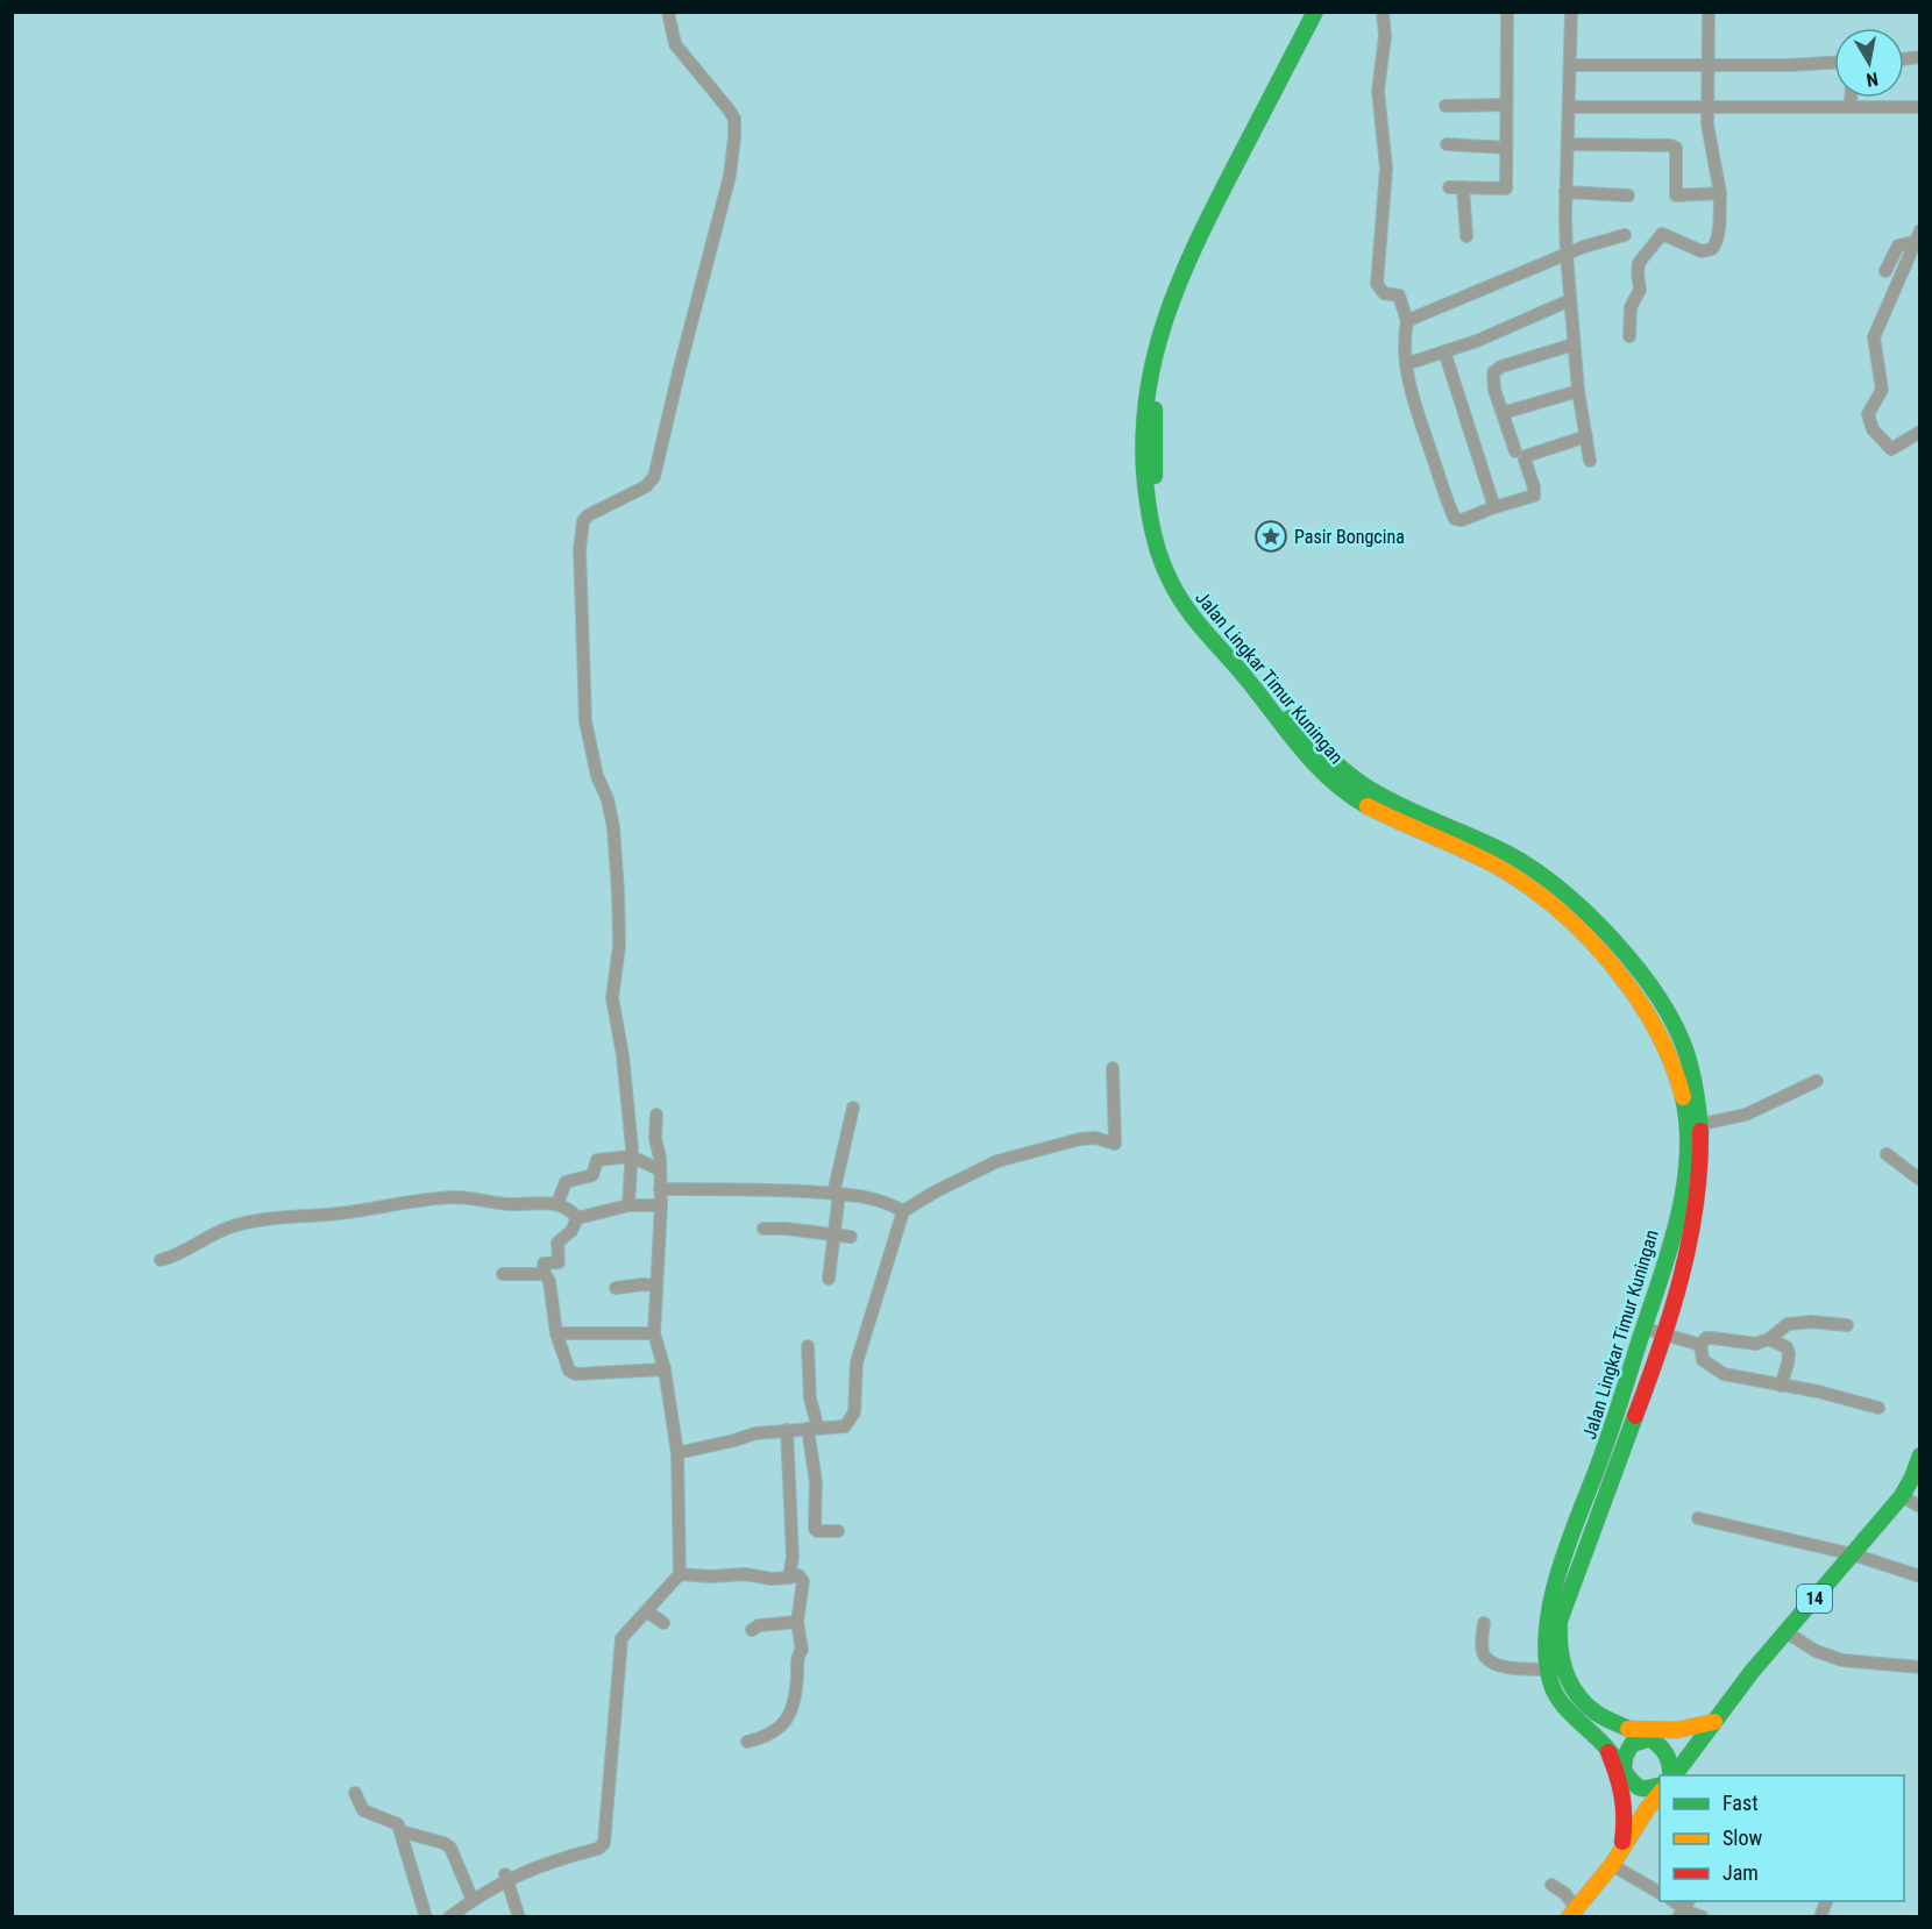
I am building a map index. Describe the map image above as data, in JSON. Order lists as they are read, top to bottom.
{
  "streets": {
    "main road": ["Jalan Lingkar Timur Kuningan", "14"]
  },
  "places": {
    "place": ["Pasir Bongcina"]
  },
  "legend": ["Fast", "Slow", "Jam"],
  "north": "bottom"
}
